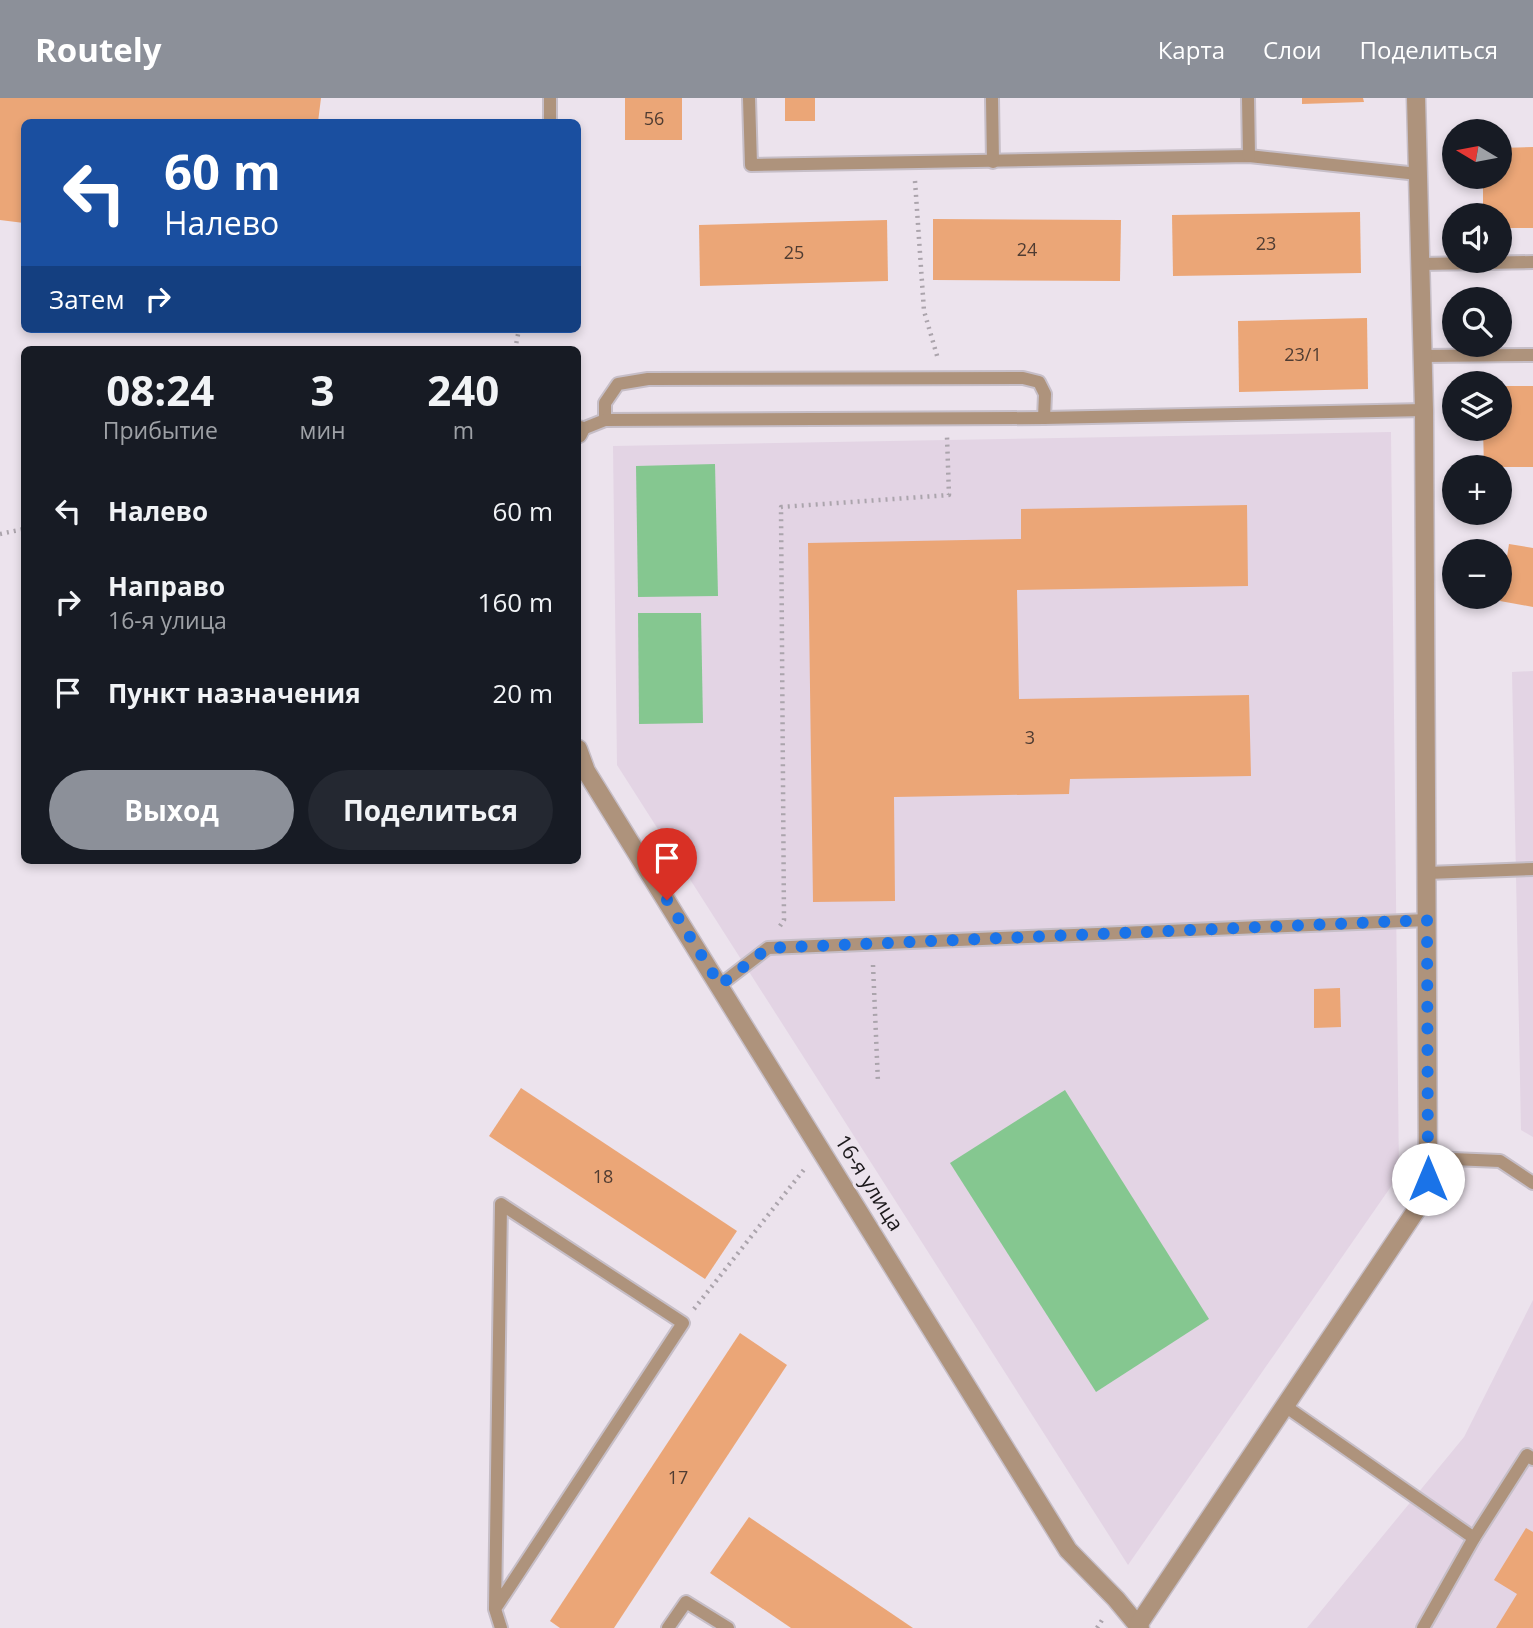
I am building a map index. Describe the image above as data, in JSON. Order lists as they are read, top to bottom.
{
  "streets": {
    "street": ["16-я улица"]
  },
  "house_numbers": [
    "56",
    "23",
    "24",
    "25",
    "23/1",
    "3",
    "18",
    "17"
  ],
  "north": "left",
  "page": {
    "header": "Routely",
    "nav": ["Карта", "Слои", "Поделиться"],
    "map_buttons": ["+", "−"],
    "turn": ["60 m", "Налево"],
    "then": "Затем",
    "eta": [
      "08:24",
      "Прибытие",
      "3",
      "мин",
      "240",
      "m"
    ],
    "list": [
      {
        "name": "Налево",
        "value": "60 m"
      },
      {
        "name": "Направо",
        "note": "16-я улица",
        "value": "160 m"
      },
      {
        "name": "Пункт назначения",
        "value": "20 m"
      }
    ],
    "buttons": ["Выход", "Поделиться"]
  }
}
